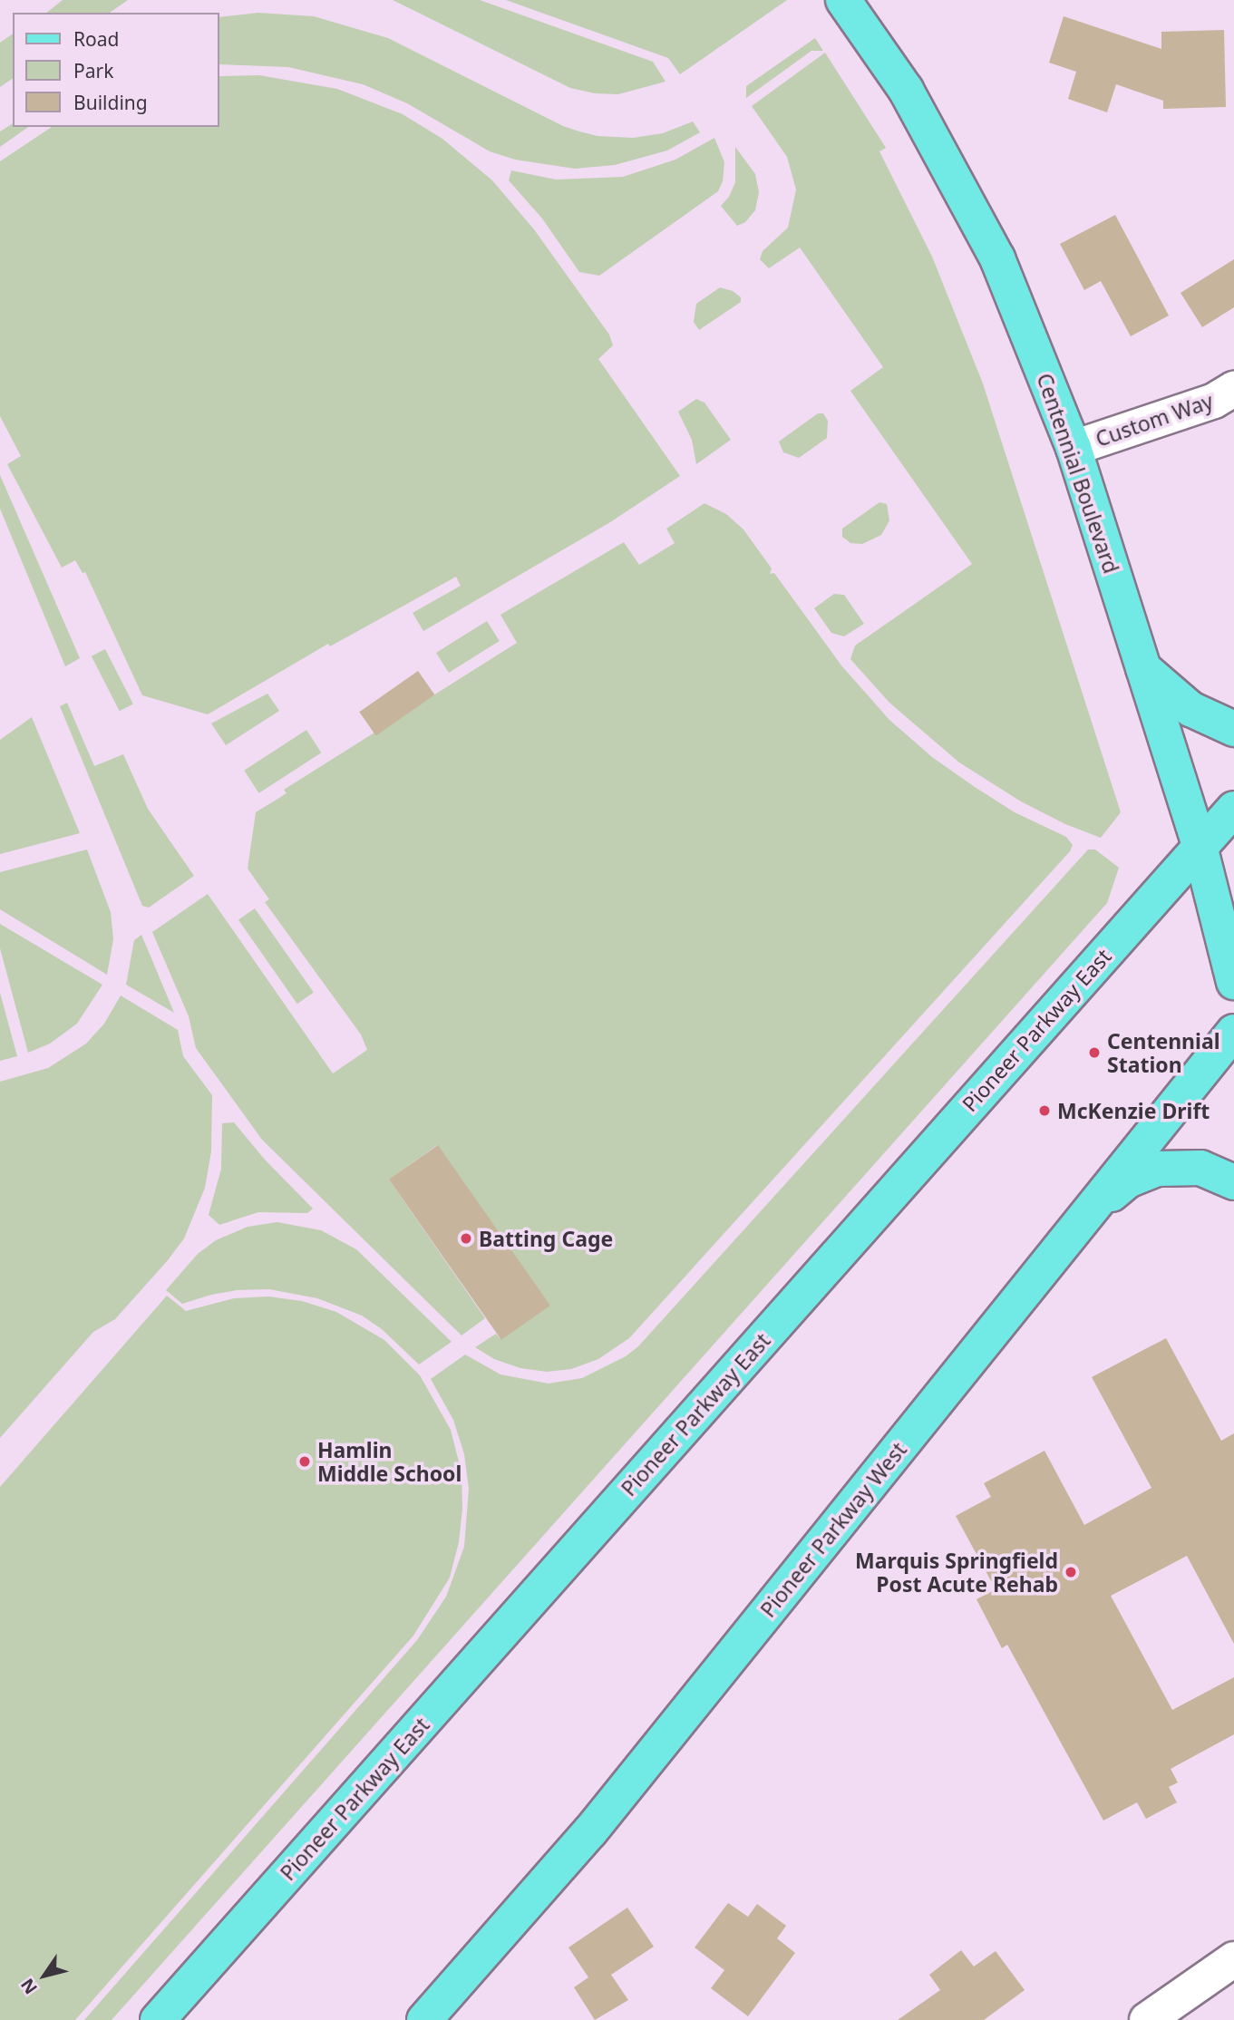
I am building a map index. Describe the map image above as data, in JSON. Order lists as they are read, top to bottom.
{
  "streets": {
    "main road": ["Centennial Boulevard", "Pioneer Parkway East", "Pioneer Parkway West"],
    "street": ["Custom Way"]
  },
  "crossings": [
    ["Custom Way", "Centennial Boulevard"],
    ["Centennial Boulevard", "Pioneer Parkway East"]
  ],
  "places": [
    "Centennial Station",
    "McKenzie Drift",
    "Batting Cage",
    "Hamlin Middle School",
    "Marquis Springfield Post Acute Rehab"
  ],
  "legend": ["Road", "Park", "Building"],
  "north": "bottom left"
}
